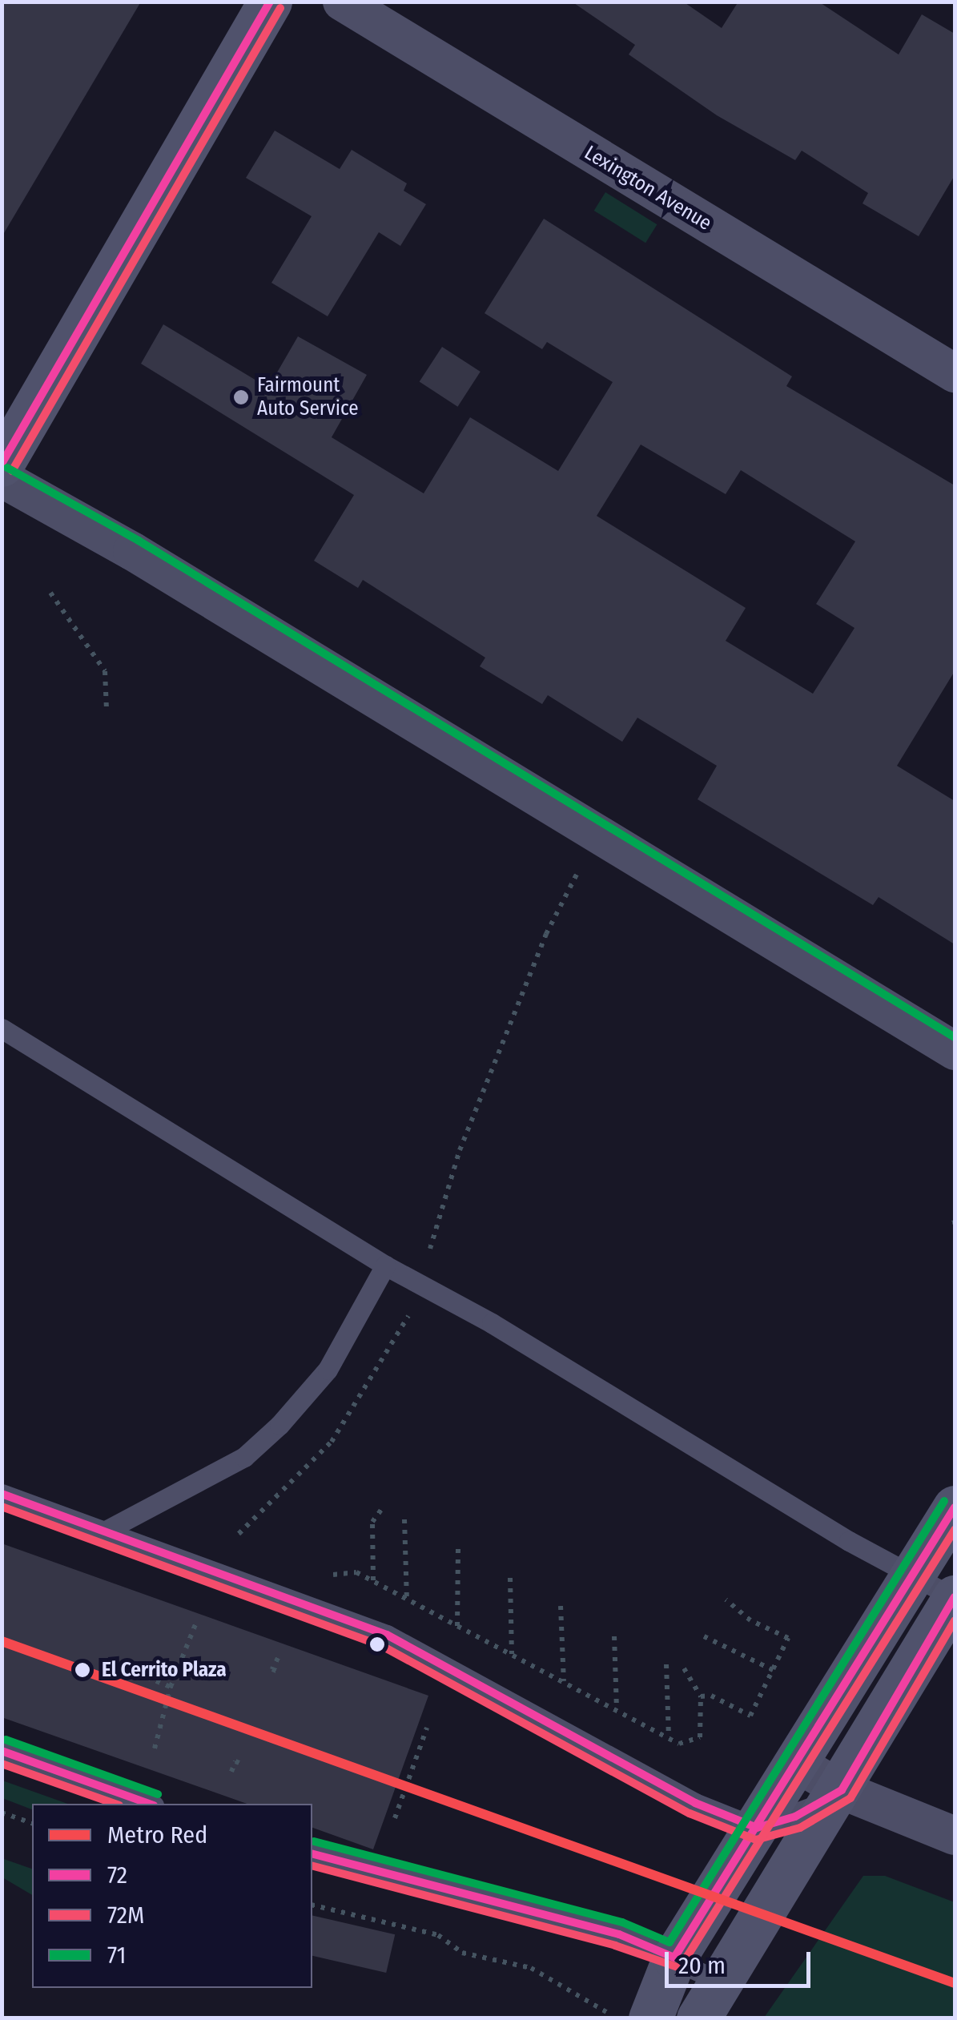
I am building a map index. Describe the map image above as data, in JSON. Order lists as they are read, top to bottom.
{
  "streets": {
    "street": ["Lexington Avenue"]
  },
  "places": ["Fairmount Auto Service", "El Cerrito Plaza"],
  "lines": [
    "transit line 72",
    "transit line 72M",
    "transit line 71",
    "metro line Red"
  ],
  "legend": [
    "Metro Red",
    "72",
    "72M",
    "71"
  ],
  "scale_bar": "20 m"
}
